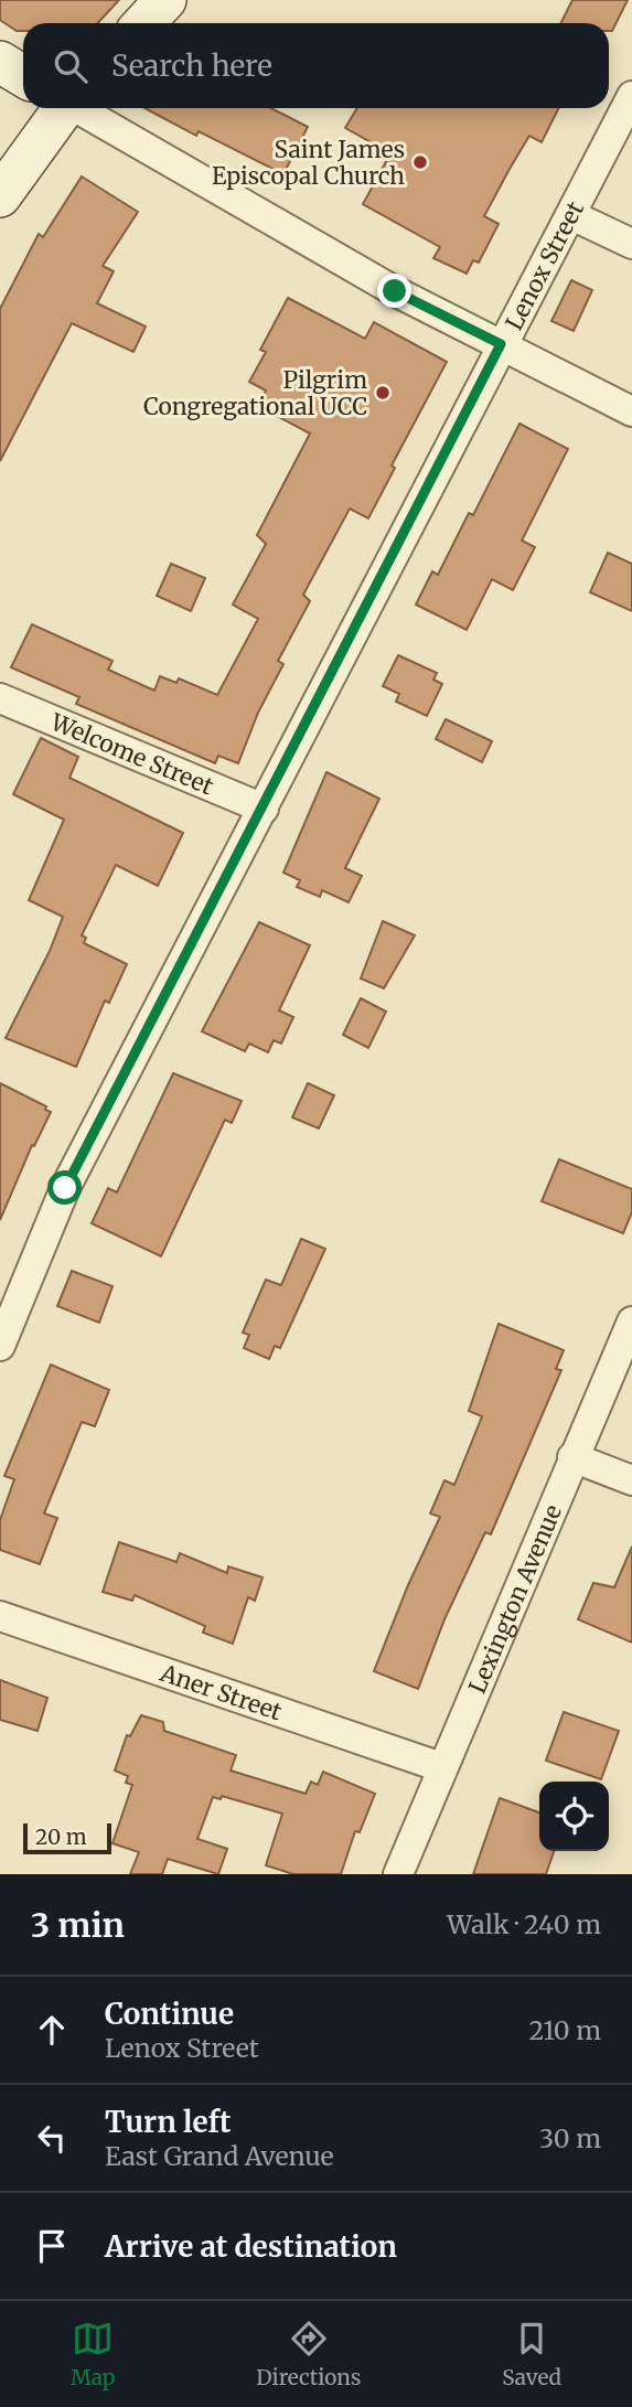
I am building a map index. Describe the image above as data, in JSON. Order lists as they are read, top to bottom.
{
  "streets": {
    "street": [
      "Lenox Street",
      "Welcome Street",
      "Lexington Avenue",
      "Aner Street"
    ]
  },
  "crossings": [
    ["Lenox Street", "Welcome Street"],
    ["Lexington Avenue", "Aner Street"]
  ],
  "places": ["Saint James Episcopal Church", "Pilgrim Congregational UCC"],
  "scale_bar": "20 m",
  "page": {
    "search": "Search here",
    "scale": "20 m",
    "heading": ["3 min", "Walk · 240 m"],
    "list": [
      ["Continue", "Lenox Street", "210 m"],
      ["Turn left", "East Grand Avenue", "30 m"],
      "Arrive at destination"
    ],
    "nav": ["Map", "Directions", "Saved"]
  }
}
